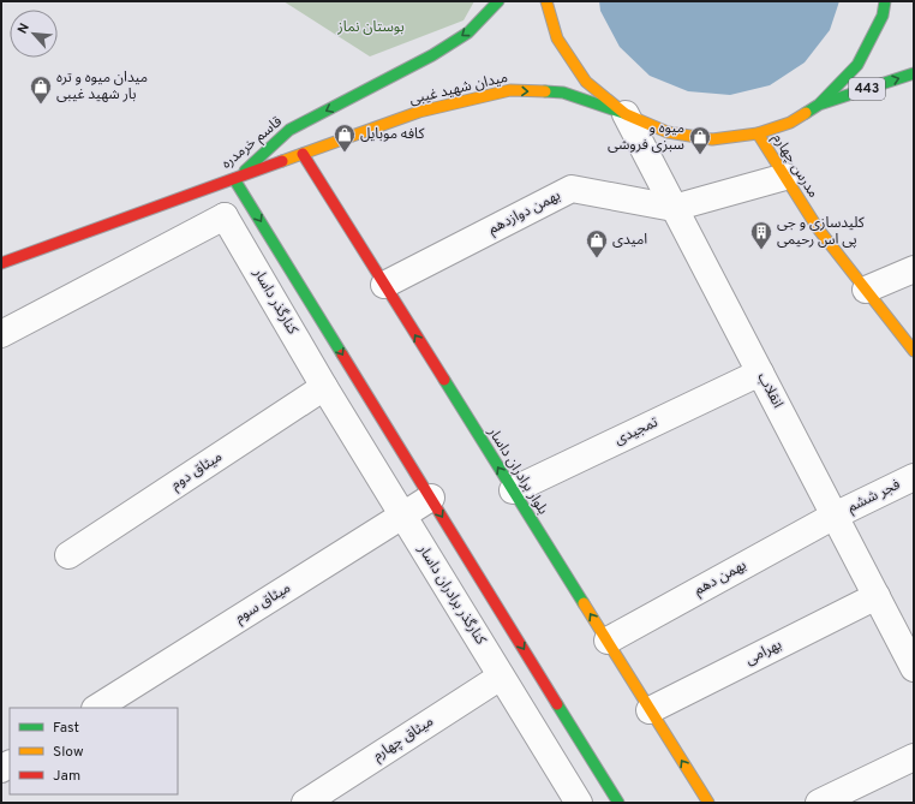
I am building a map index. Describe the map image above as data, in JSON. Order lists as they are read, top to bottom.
{
  "streets": {
    "street": [
      "میدان شهید غیبی",
      "443",
      "قاسم خرمدره",
      "مدرس چهارم",
      "بهمن دوازدهم",
      "کنارگذر داسار",
      "انقلاب",
      "تمجیدی",
      "میثاق دوم",
      "بلوار برادران داسار",
      "فجر ششم",
      "بهمن دهم",
      "کنارگذر برادران داسار",
      "میثاق سوم",
      "بهرامی",
      "میثاق چهارم"
    ]
  },
  "crossings": [
    ["میدان شهید غیبی", "443"],
    ["میدان شهید غیبی", "قاسم خرمدره"],
    ["میدان شهید غیبی", "مدرس چهارم"],
    ["میدان شهید غیبی", "انقلاب"],
    ["میدان شهید غیبی", "بلوار برادران داسار"],
    ["بهمن دوازدهم", "انقلاب"],
    ["بهمن دوازدهم", "بلوار برادران داسار"],
    ["کنارگذر داسار", "میثاق دوم"],
    ["کنارگذر داسار", "کنارگذر برادران داسار"],
    ["انقلاب", "تمجیدی"],
    ["انقلاب", "فجر ششم"],
    ["انقلاب", "بهمن دهم"],
    ["انقلاب", "بهرامی"],
    ["تمجیدی", "بلوار برادران داسار"],
    ["میثاق دوم", "کنارگذر برادران داسار"],
    ["بلوار برادران داسار", "بهمن دهم"],
    ["بلوار برادران داسار", "بهرامی"],
    ["فجر ششم", "بهمن دهم"],
    ["کنارگذر برادران داسار", "میثاق سوم"],
    ["کنارگذر برادران داسار", "میثاق چهارم"]
  ],
  "one_way": ["میدان شهید غیبی", "قاسم خرمدره"],
  "parks": ["بوستان نماز"],
  "places": {
    "shop": [
      "میدان میوه و تره بار شهید غیبی",
      "کافه موبایل",
      "میوه و سبزی فروشی",
      "امیدی"
    ],
    "building": ["کلیدسازی و جی پی اس رحیمی"]
  },
  "legend": ["Fast", "Slow", "Jam"],
  "north": "top left"
}
